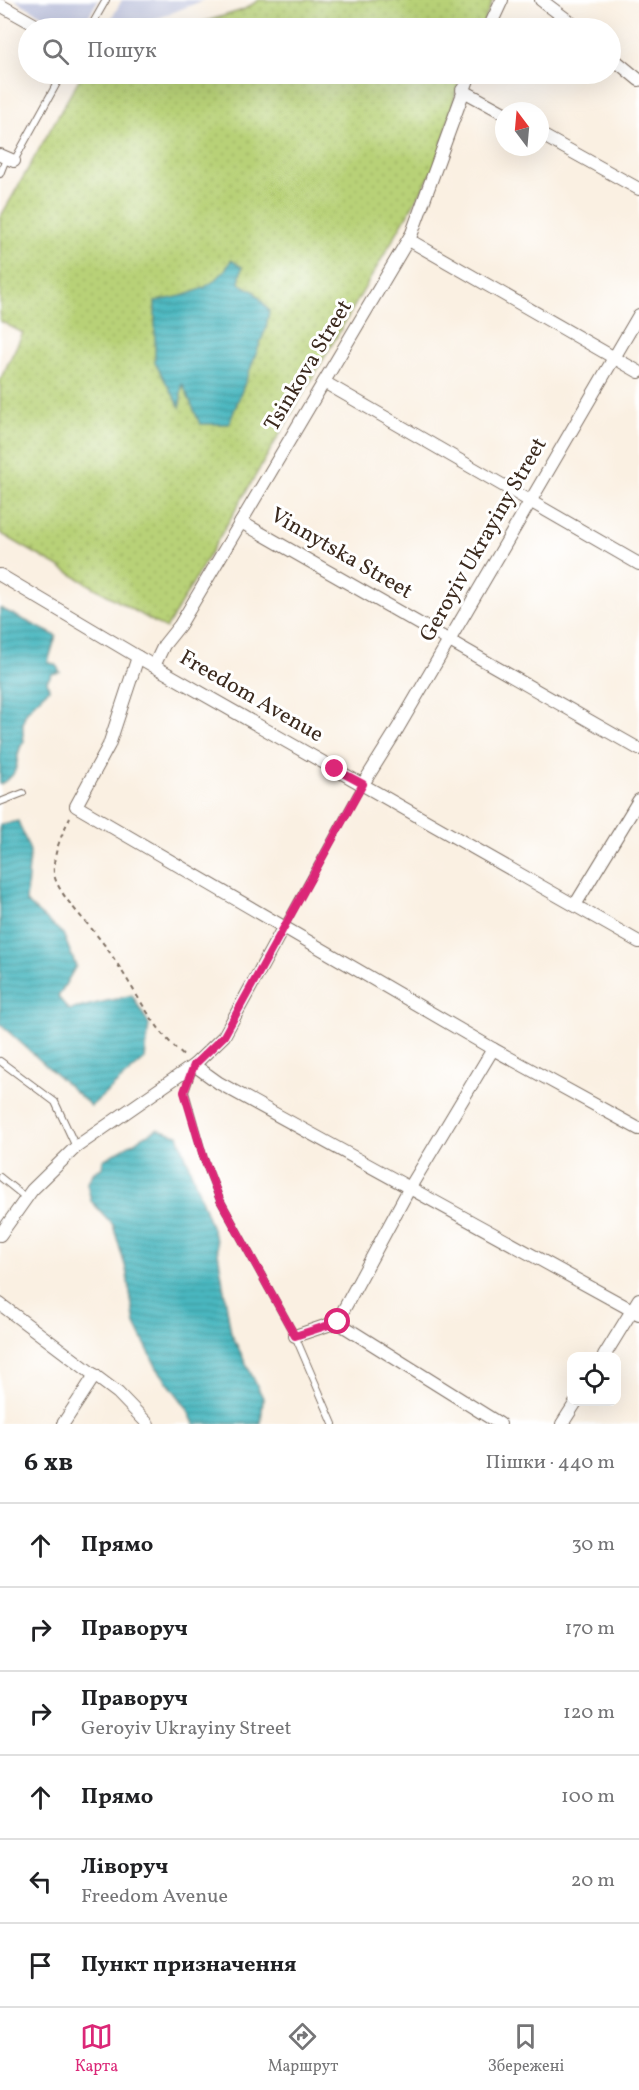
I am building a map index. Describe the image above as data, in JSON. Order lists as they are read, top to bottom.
{
  "streets": {
    "street": [
      "Tsinkova Street",
      "Geroyiv Ukrayiny Street",
      "Vinnytska Street",
      "Freedom Avenue"
    ]
  },
  "crossings": [
    ["Tsinkova Street", "Vinnytska Street"],
    ["Tsinkova Street", "Freedom Avenue"],
    ["Geroyiv Ukrayiny Street", "Vinnytska Street"],
    ["Geroyiv Ukrayiny Street", "Freedom Avenue"]
  ],
  "north": "top",
  "page": {
    "search": "Пошук",
    "heading": ["6 хв", "Пішки · 440 m"],
    "list": [
      ["Прямо", "30 m"],
      ["Праворуч", "170 m"],
      ["Праворуч", "Geroyiv Ukrayiny Street", "120 m"],
      ["Прямо", "100 m"],
      ["Ліворуч", "Freedom Avenue", "20 m"],
      "Пункт призначення"
    ],
    "nav": ["Карта", "Маршрут", "Збережені"]
  }
}
